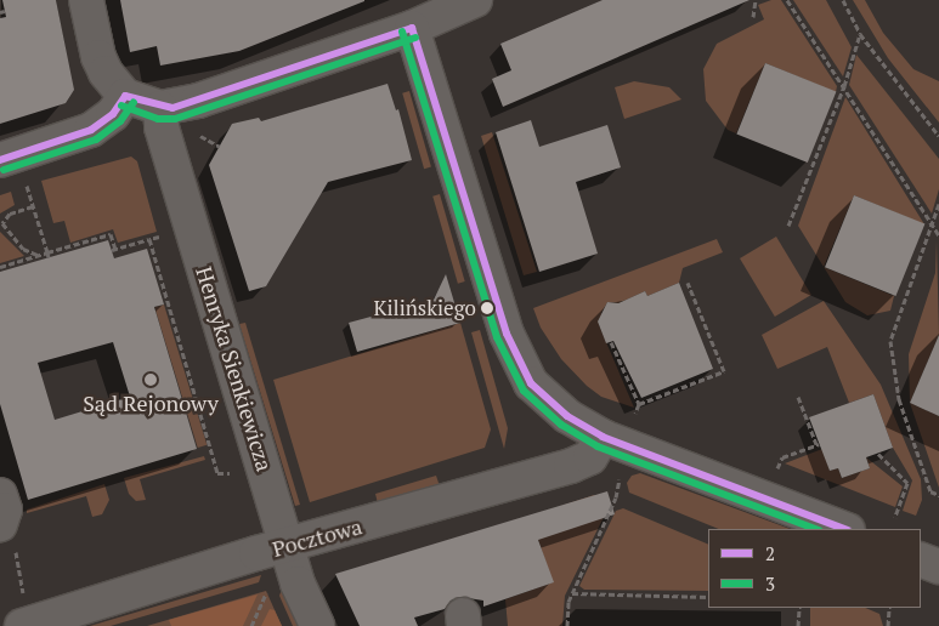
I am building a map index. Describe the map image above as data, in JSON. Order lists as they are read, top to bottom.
{
  "streets": {
    "street": ["Henryka Sienkiewicza", "Pocztowa"]
  },
  "crossings": [
    ["Henryka Sienkiewicza", "Pocztowa"]
  ],
  "places": ["Kilińskiego", "Sąd Rejonowy"],
  "lines": ["transit line 2", "transit line 3"],
  "legend": ["2", "3"]
}
